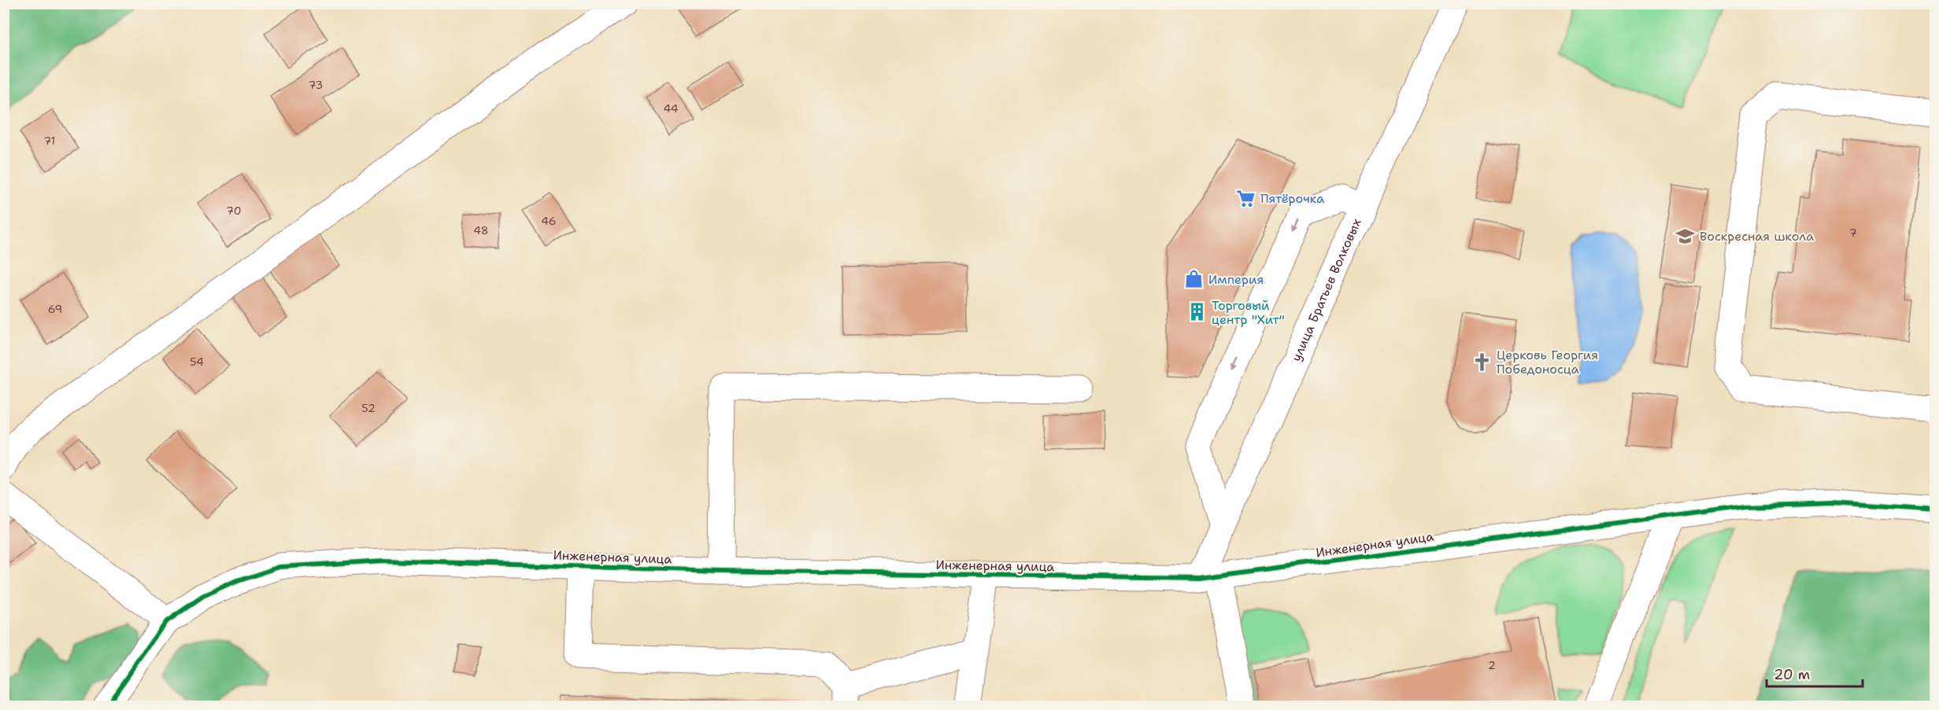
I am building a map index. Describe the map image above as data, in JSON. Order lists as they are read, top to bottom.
{
  "streets": {
    "street": ["улица Братьев Волковых", "Инженерная улица"]
  },
  "crossings": [
    ["улица Братьев Волковых", "Инженерная улица"]
  ],
  "places": {
    "supermarket": ["Пятёрочка"],
    "school or university": ["Воскресная школа"],
    "shop": ["Империя"],
    "building": ["Торговый центр \"Хит\""],
    "church": ["Церковь Георгия Победоносца"]
  },
  "house_numbers": [
    "73",
    "44",
    "71",
    "70",
    "46",
    "48",
    "7",
    "69",
    "54",
    "52",
    "2"
  ],
  "scale_bar": "20 m"
}
